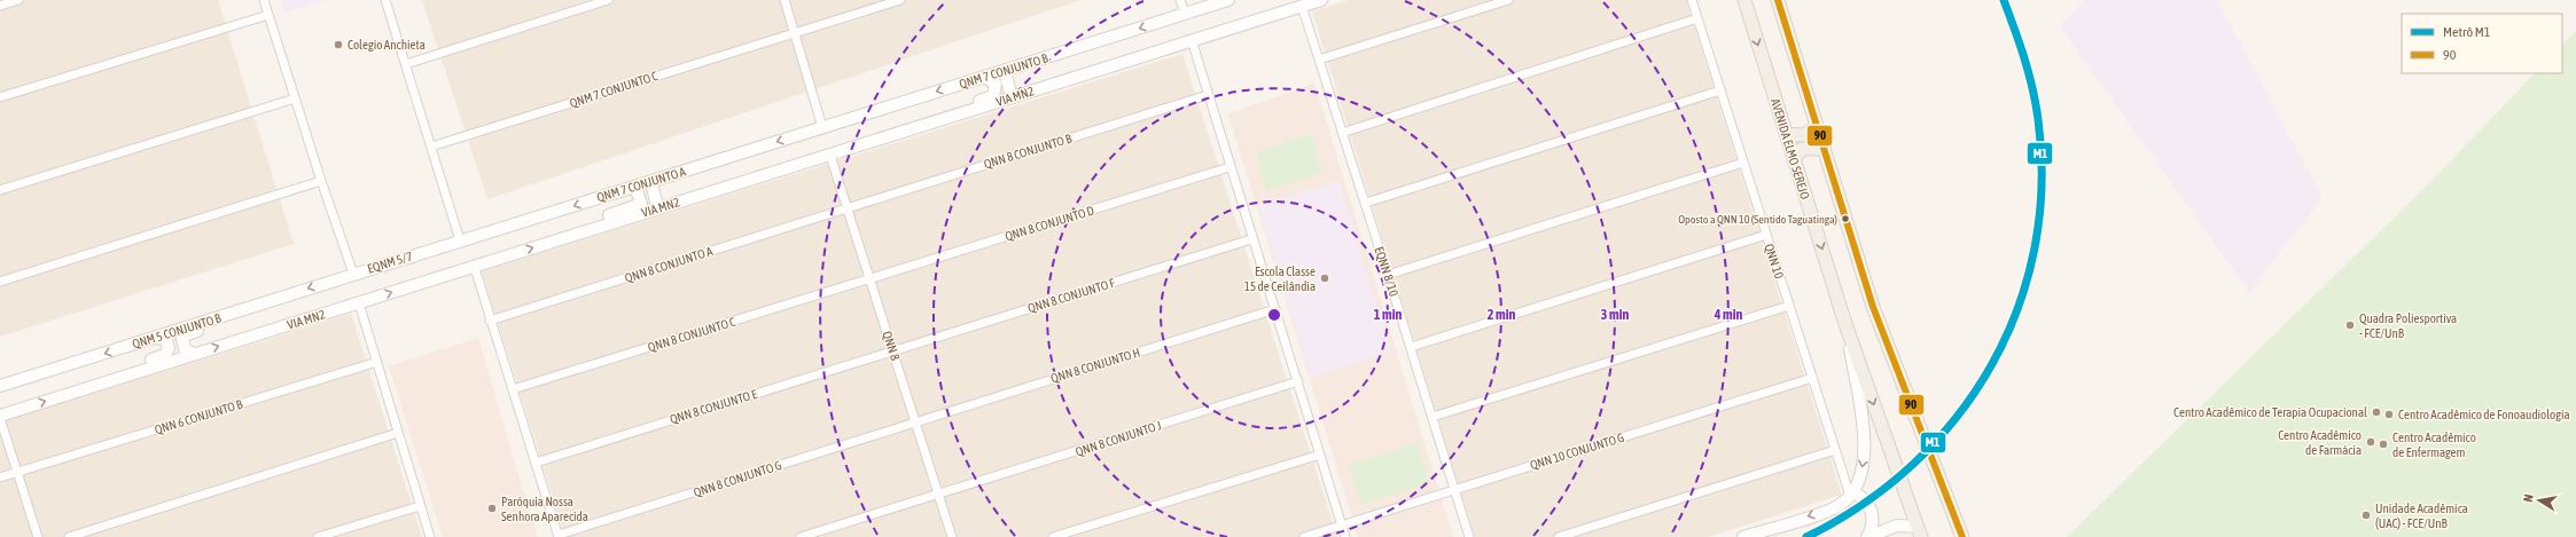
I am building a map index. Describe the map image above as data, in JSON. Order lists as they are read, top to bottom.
{
  "streets": {
    "main road": [
      "QNM 7 CONJUNTO B",
      "VIA MN2",
      "AVENIDA ELMO SEREJO",
      "QNM 7 CONJUNTO A",
      "EQNM 5/7",
      "QNM 5 CONJUNTO B"
    ],
    "street": [
      "QNM 7 CONJUNTO C",
      "QNN 8 CONJUNTO B",
      "QNN 8 CONJUNTO D",
      "QNN 10",
      "QNN 8 CONJUNTO A",
      "EQNN 8/10",
      "QNN 8 CONJUNTO F",
      "QNN 8 CONJUNTO C",
      "QNN 8",
      "QNN 8 CONJUNTO H",
      "QNN 8 CONJUNTO E",
      "QNN 6 CONJUNTO B",
      "QNN 8 CONJUNTO J",
      "QNN 10 CONJUNTO G",
      "QNN 8 CONJUNTO G"
    ]
  },
  "crossings": [
    ["QNM 7 CONJUNTO B", "QNM 7 CONJUNTO A"],
    ["VIA MN2", "EQNN 8/10"],
    ["VIA MN2", "QNN 8"],
    ["AVENIDA ELMO SEREJO", "QNN 10"],
    ["QNN 8 CONJUNTO B", "QNN 8 CONJUNTO A"],
    ["QNN 8 CONJUNTO B", "QNN 8"],
    ["QNM 7 CONJUNTO A", "EQNM 5/7"],
    ["QNN 8 CONJUNTO D", "QNN 8 CONJUNTO C"],
    ["QNN 8 CONJUNTO D", "QNN 8"],
    ["QNN 10", "QNN 10 CONJUNTO G"],
    ["EQNM 5/7", "QNM 5 CONJUNTO B"],
    ["QNN 8 CONJUNTO A", "QNN 8"],
    ["EQNN 8/10", "QNN 10 CONJUNTO G"],
    ["QNN 8 CONJUNTO F", "QNN 8"],
    ["QNN 8 CONJUNTO F", "QNN 8 CONJUNTO E"],
    ["QNN 8 CONJUNTO C", "QNN 8"],
    ["QNN 8", "QNN 8 CONJUNTO H"],
    ["QNN 8", "QNN 8 CONJUNTO E"],
    ["QNN 8", "QNN 8 CONJUNTO J"],
    ["QNN 8", "QNN 8 CONJUNTO G"],
    ["QNN 8 CONJUNTO H", "QNN 8 CONJUNTO G"]
  ],
  "one_way": ["QNM 7 CONJUNTO B", "QNM 7 CONJUNTO A", "QNM 5 CONJUNTO B"],
  "places": [
    "Colegio Anchieta",
    "Oposto a QNN 10 (Sentido Taguatinga)",
    "Escola Classe 15 de Ceilândia",
    "Quadra Poliesportiva - FCE/UnB",
    "Centro Acadêmico de Terapia Ocupacional",
    "Centro Acadêmico de Fonoaudiologia",
    "Centro Acadêmico de Farmácia",
    "Centro Acadêmico de Enfermagem",
    "Paróquia Nossa Senhora Aparecida",
    "Unidade Acadêmica (UAC) - FCE/UnB"
  ],
  "lines": ["metro line M1", "transit line 90"],
  "legend": ["Metrô M1", "90"],
  "north": "left",
  "rings": [
    "1 min",
    "2 min",
    "3 min",
    "4 min"
  ]
}
